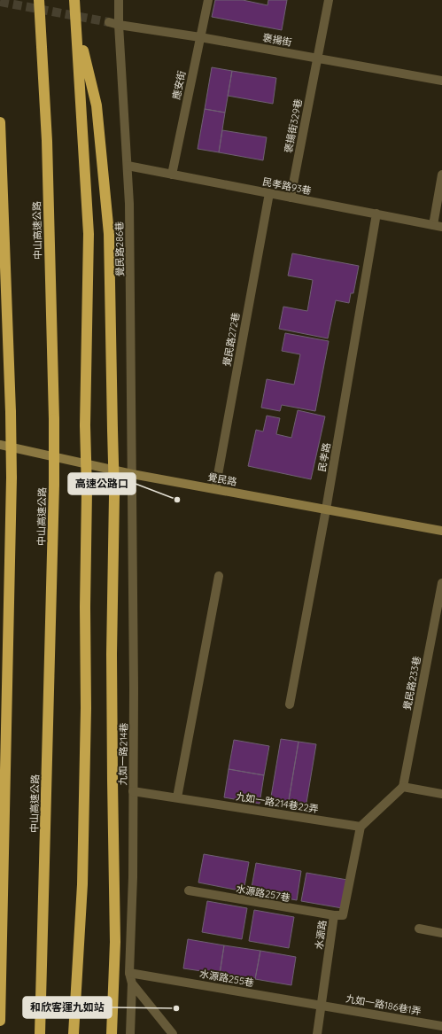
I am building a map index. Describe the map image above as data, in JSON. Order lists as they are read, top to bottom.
{
  "streets": {
    "highway": ["中山高速公路"],
    "street": [
      "褒揚街",
      "應安街",
      "褒揚街329巷",
      "民孝路93巷",
      "覺民路286巷",
      "覺民路272巷",
      "民孝路",
      "覺民路",
      "覺民路233巷",
      "九如一路214巷",
      "九如一路214巷22弄",
      "水源路257巷",
      "水源路",
      "水源路255巷",
      "九如一路186巷1弄"
    ]
  },
  "crossings": [
    ["褒揚街", "應安街"],
    ["褒揚街", "褒揚街329巷"],
    ["褒揚街", "覺民路286巷"],
    ["應安街", "民孝路93巷"],
    ["褒揚街329巷", "民孝路93巷"],
    ["民孝路93巷", "覺民路286巷"],
    ["民孝路93巷", "覺民路272巷"],
    ["民孝路93巷", "民孝路"],
    ["覺民路286巷", "覺民路"],
    ["覺民路286巷", "九如一路214巷"],
    ["覺民路272巷", "覺民路"],
    ["民孝路", "覺民路"],
    ["覺民路", "九如一路214巷"],
    ["九如一路214巷", "九如一路214巷22弄"],
    ["九如一路214巷", "水源路255巷"],
    ["九如一路214巷22弄", "水源路"],
    ["水源路257巷", "水源路"],
    ["水源路", "水源路255巷"],
    ["水源路", "九如一路186巷1弄"],
    ["水源路255巷", "九如一路186巷1弄"]
  ],
  "places": ["高速公路口", "和欣客運九如站"]
}
